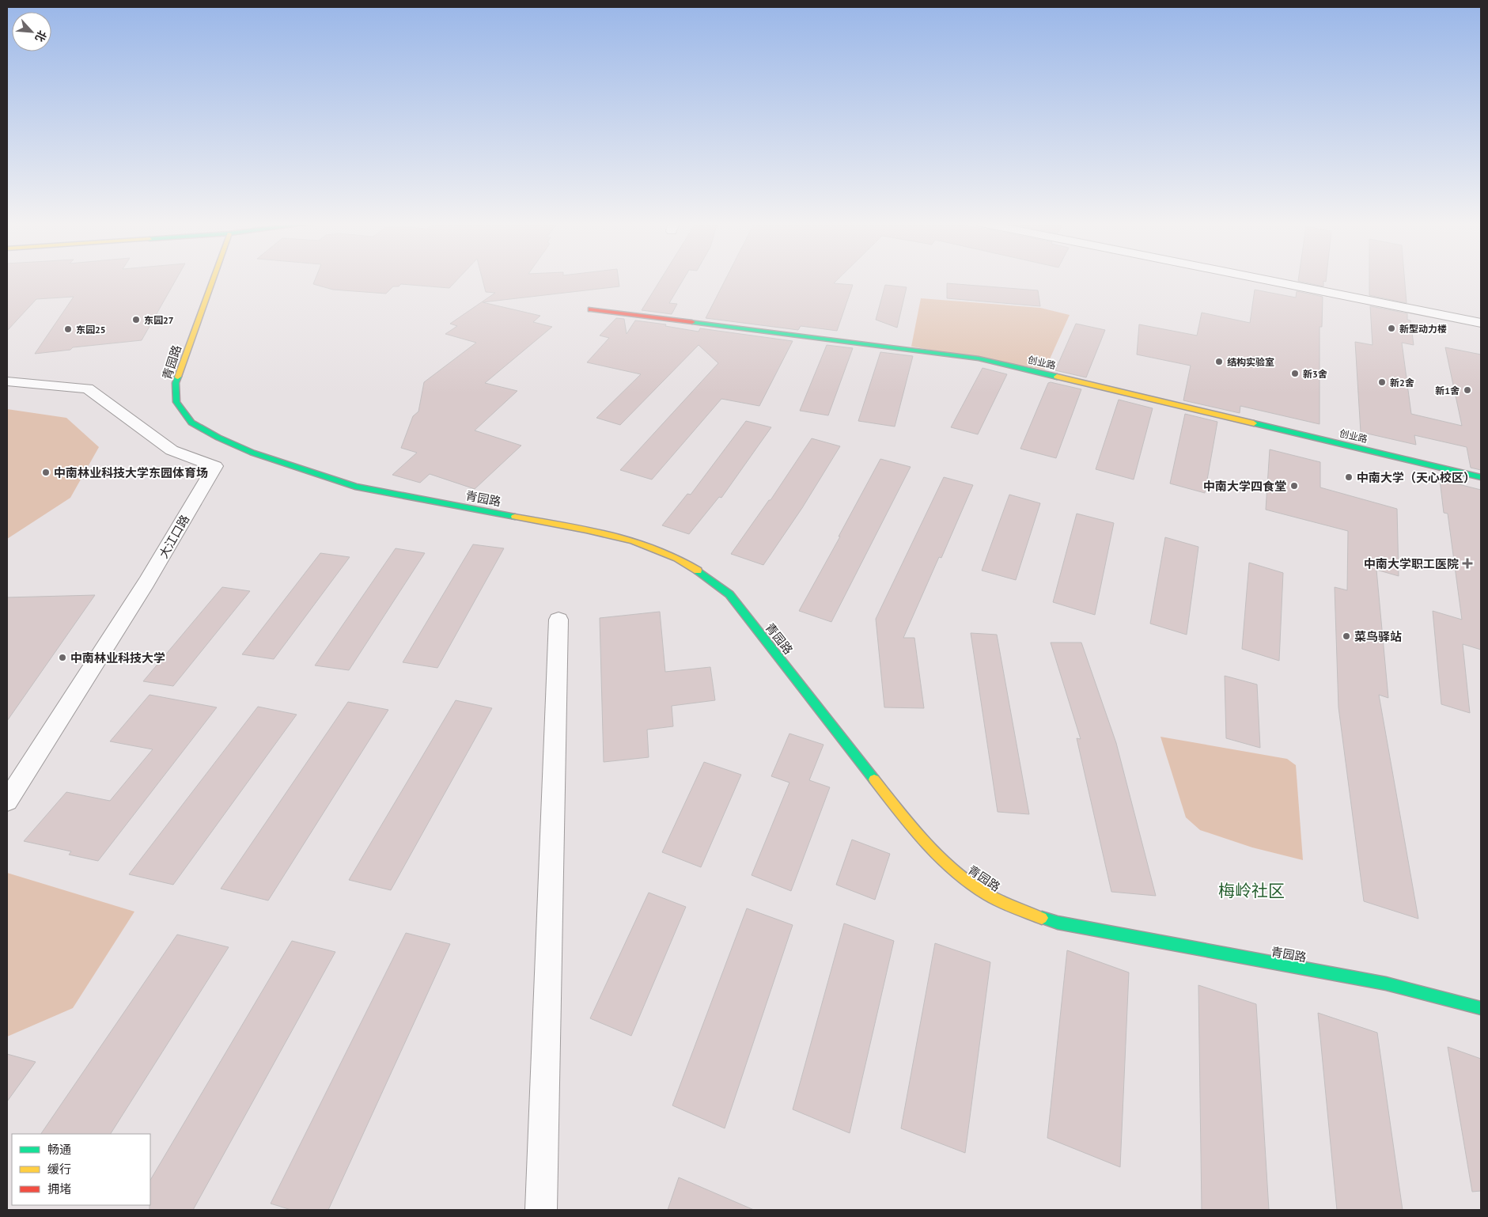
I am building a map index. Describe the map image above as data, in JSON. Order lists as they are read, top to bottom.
{
  "streets": {
    "street": ["青园路", "创业路", "大江口路"]
  },
  "districts": ["梅岭社区"],
  "places": {
    "other": [
      "东园27",
      "新型动力楼",
      "东园25",
      "结构实验室",
      "新3舍",
      "新2舍",
      "新1舍",
      "中南林业科技大学东园体育场",
      "中南大学（天心校区）",
      "中南大学四食堂",
      "菜鸟驿站",
      "中南林业科技大学"
    ],
    "health": ["中南大学职工医院"]
  },
  "legend": ["畅通", "缓行", "拥堵"],
  "north": "bottom right"
}
